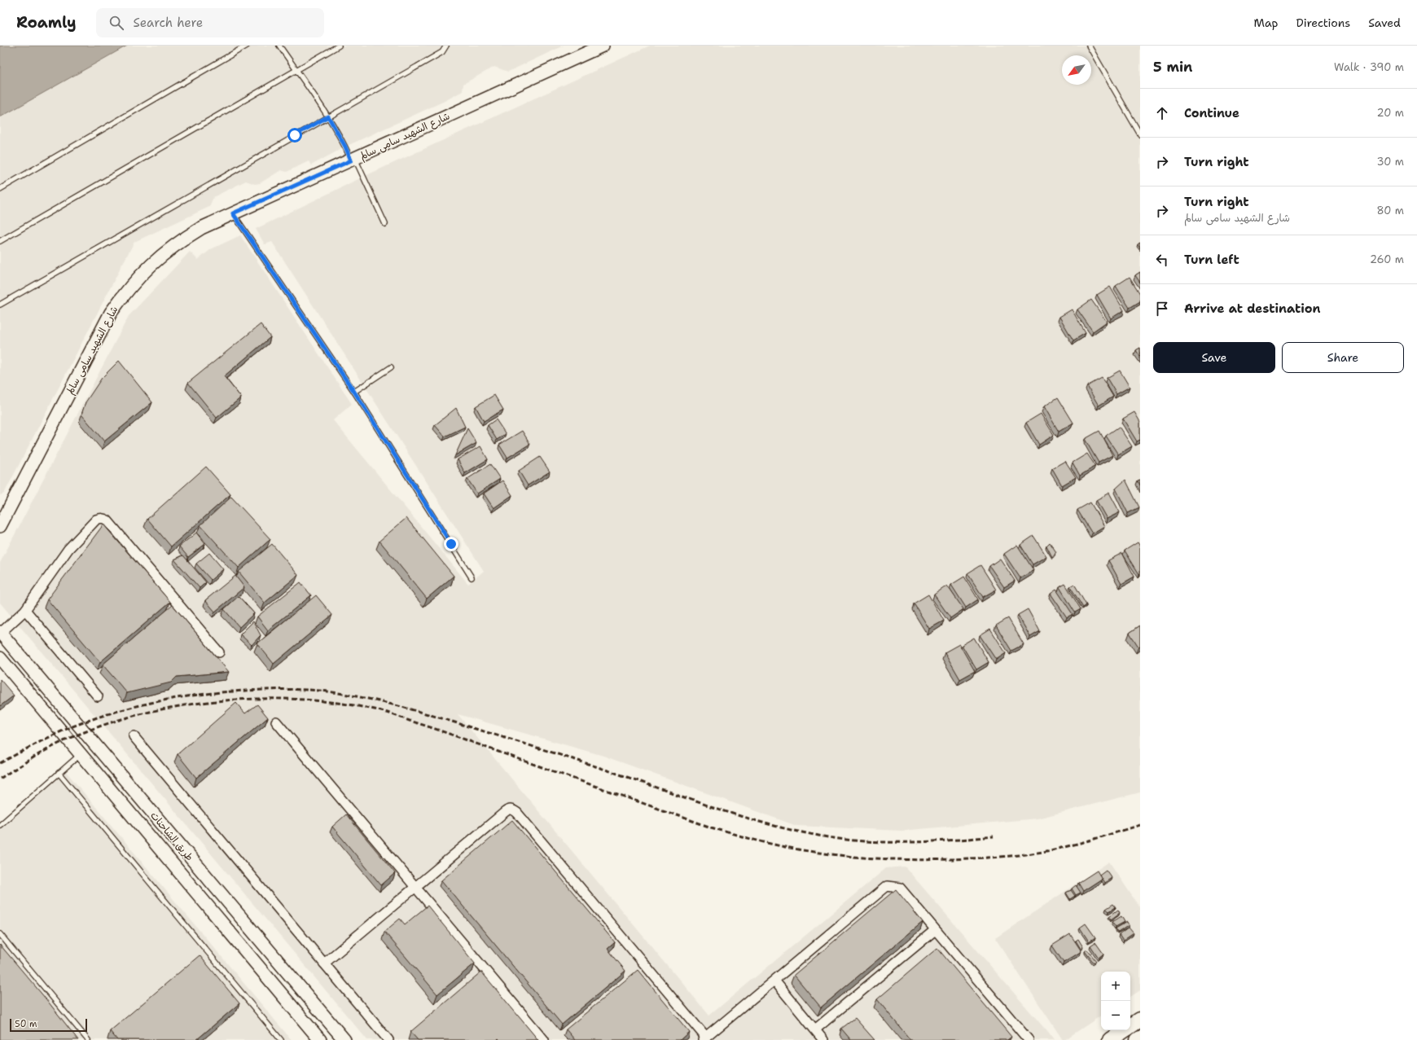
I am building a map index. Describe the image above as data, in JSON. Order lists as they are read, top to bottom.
{
  "streets": {
    "main road": ["شارع الشهيد سامى سالم", "طريق الشاحنات"]
  },
  "scale_bar": "50 m",
  "north": "bottom left",
  "page": {
    "header": "Roamly",
    "search": "Search here",
    "nav": ["Map", "Directions", "Saved"],
    "heading": ["5 min", "Walk · 390 m"],
    "list": [
      ["Continue", "20 m"],
      ["Turn right", "30 m"],
      ["Turn right", "شارع الشهيد سامى سالم", "80 m"],
      ["Turn left", "260 m"],
      "Arrive at destination"
    ],
    "buttons": ["Save", "Share"],
    "map_buttons": ["+", "−"],
    "scale": "50 m"
  }
}
